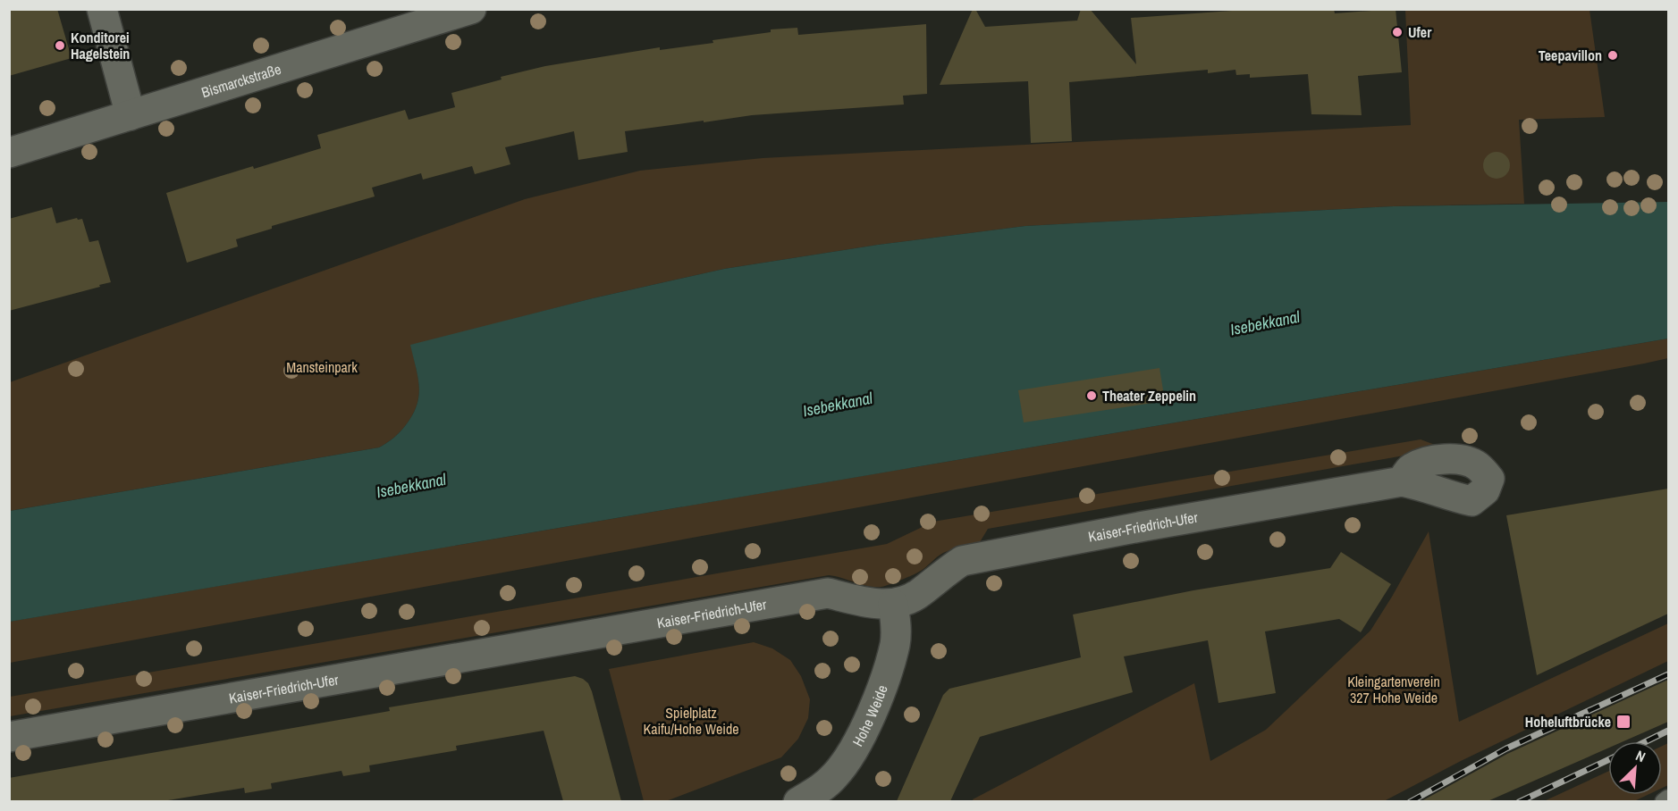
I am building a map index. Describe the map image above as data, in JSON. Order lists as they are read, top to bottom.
{
  "streets": {
    "street": ["Bismarckstraße", "Kaiser-Friedrich-Ufer", "Hohe Weide"]
  },
  "crossings": [
    ["Kaiser-Friedrich-Ufer", "Hohe Weide"]
  ],
  "water": ["Isebekkanal"],
  "parks": ["Mansteinpark", "Kleingartenverein 327 Hohe Weide", "Spielplatz Kaifu/Hohe Weide"],
  "places": {
    "other": [
      "Ufer",
      "Konditorei Hagelstein",
      "Teepavillon",
      "Theater Zeppelin"
    ],
    "transit": ["Hoheluftbrücke"]
  },
  "north": "top right"
}
